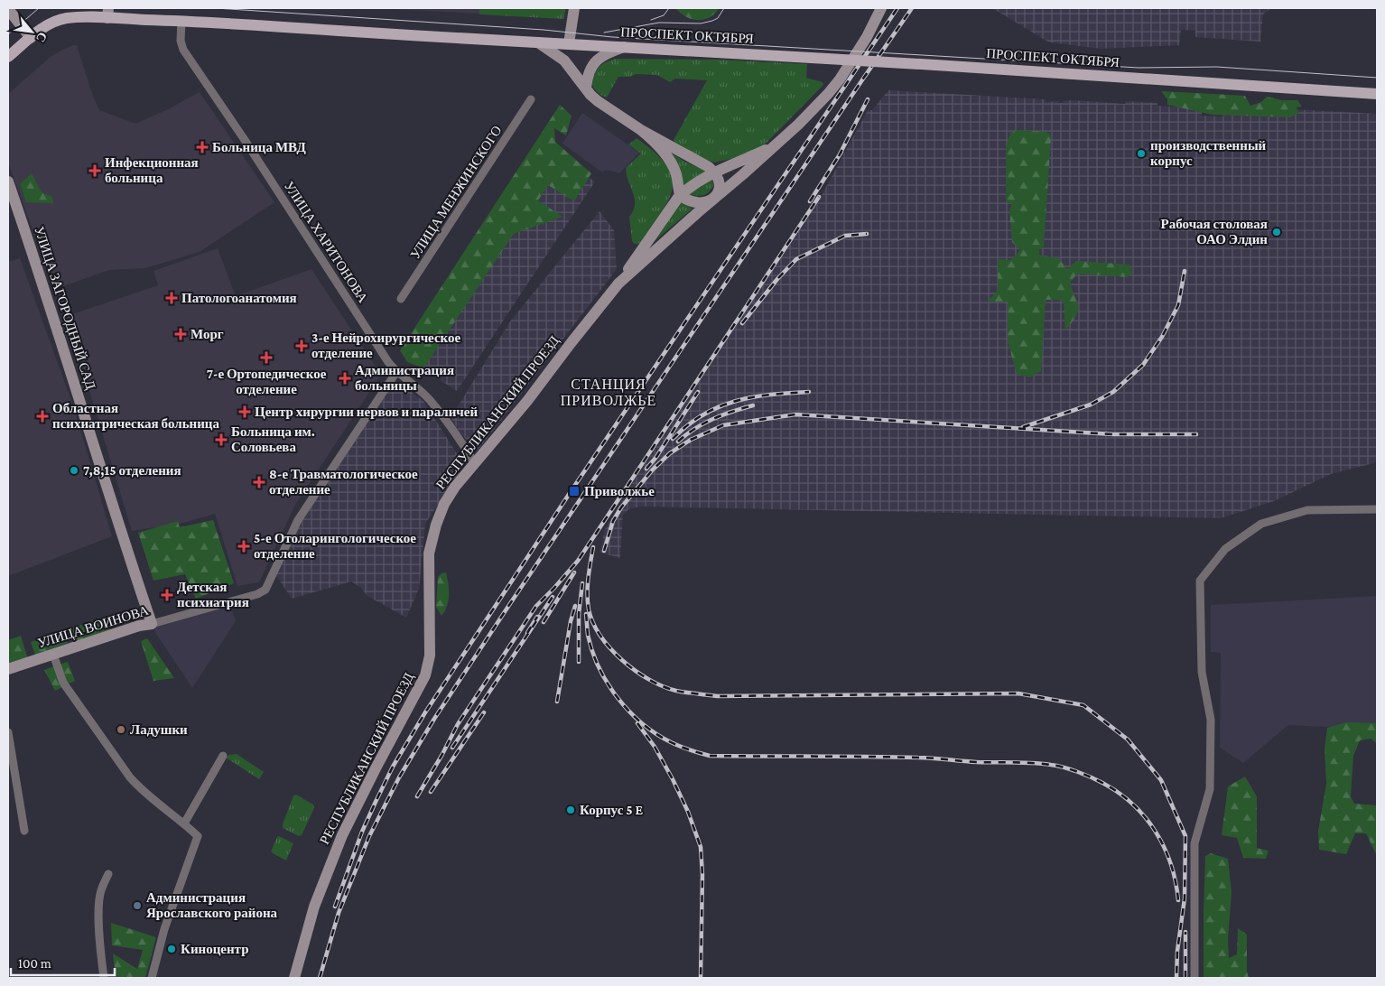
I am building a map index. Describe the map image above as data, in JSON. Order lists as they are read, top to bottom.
{
  "streets": {
    "main road": [
      "ПРОСПЕКТ ОКТЯБРЯ",
      "УЛИЦА ЗАГОРОДНЫЙ САД",
      "РЕСПУБЛИКАНСКИЙ ПРОЕЗД",
      "УЛИЦА ВОИНОВА"
    ],
    "street": ["УЛИЦА МЕНЖИНСКОГО", "УЛИЦА ХАРИТОНОВА"]
  },
  "crossings": [
    ["ПРОСПЕКТ ОКТЯБРЯ", "УЛИЦА ХАРИТОНОВА"],
    ["УЛИЦА ХАРИТОНОВА", "РЕСПУБЛИКАНСКИЙ ПРОЕЗД"],
    ["УЛИЦА ХАРИТОНОВА", "УЛИЦА ВОИНОВА"],
    ["УЛИЦА ЗАГОРОДНЫЙ САД", "УЛИЦА ВОИНОВА"]
  ],
  "districts": ["СТАНЦИЯ ПРИВОЛЖЬЕ"],
  "places": {
    "health": [
      "Больница МВД",
      "Инфекционная больница",
      "Патологоанатомия",
      "Морг",
      "3-е Нейрохирургическое отделение",
      "7-е Ортопедическое отделение",
      "Администрация больницы",
      "Центр хирургии нервов и параличей",
      "Областная психиатрическая больница",
      "Больница им. Соловьева",
      "8-е Травматологическое отделение",
      "5-е Отоларингологическое отделение",
      "Детская психиатрия"
    ],
    "other": [
      "производственный корпус",
      "Рабочая столовая ОАО Элдин",
      "7,8,15 отделения",
      "Ладушки",
      "Корпус 5 E",
      "Администрация Ярославского района",
      "Киноцентр"
    ],
    "transit": ["Приволжье"]
  },
  "scale_bar": "100 m",
  "north": "bottom right"
}
